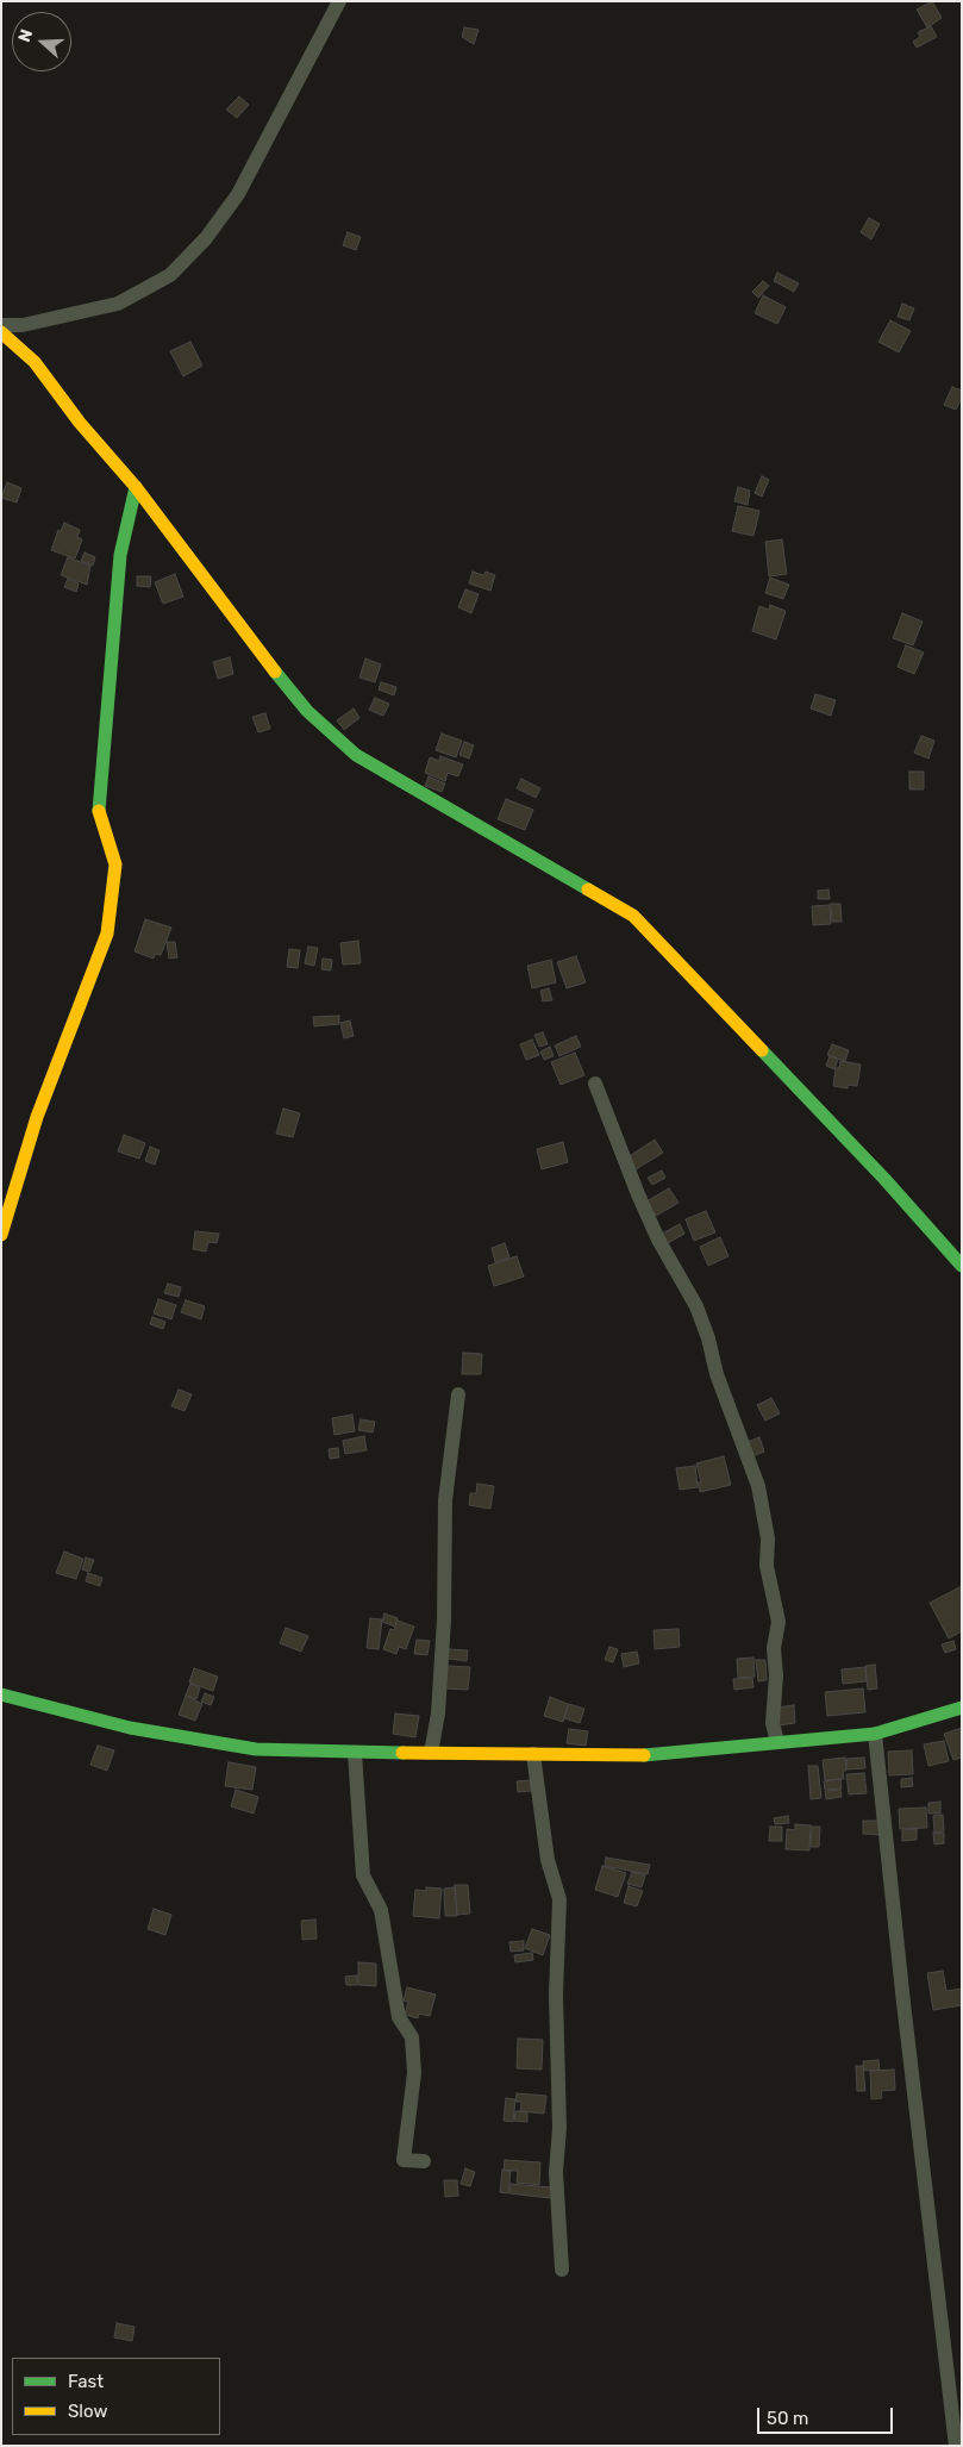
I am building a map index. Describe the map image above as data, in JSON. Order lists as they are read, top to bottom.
{
  "legend": ["Fast", "Slow"],
  "scale_bar": "50 m",
  "north": "left"
}
